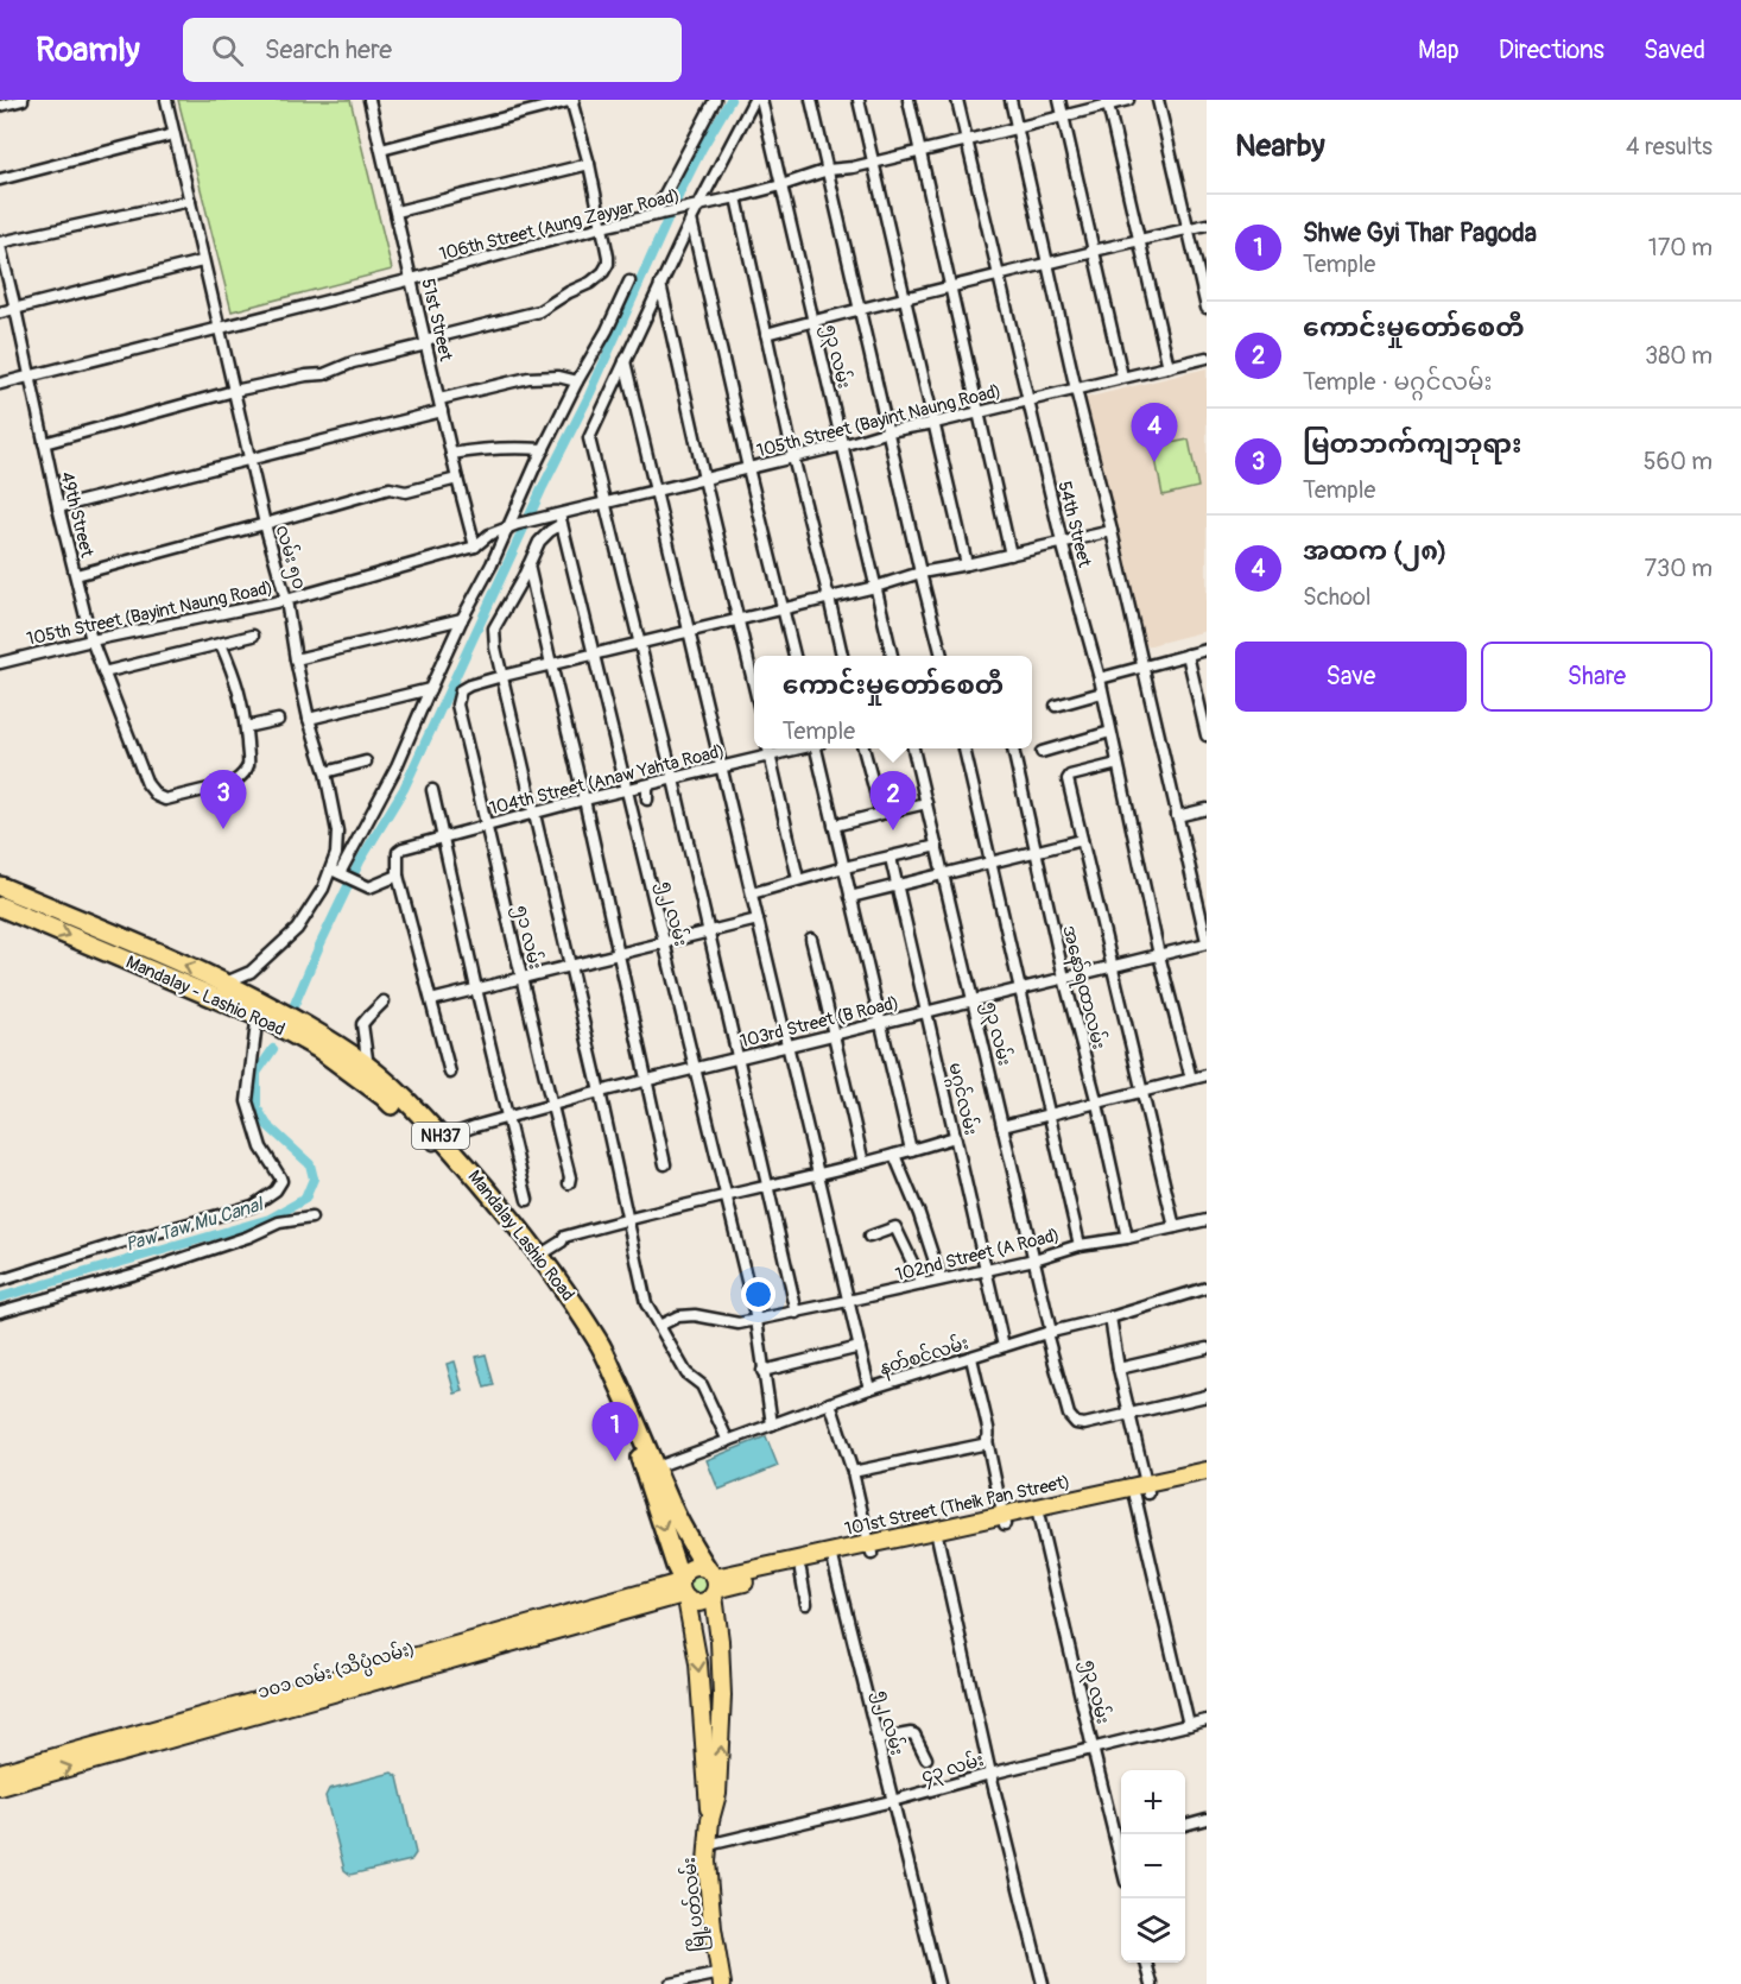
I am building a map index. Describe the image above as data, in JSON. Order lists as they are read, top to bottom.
{
  "streets": {
    "highway": ["Mandalay - Lashio Road", "NH37", "Mandalay Lashio Road"],
    "main road": ["101st Street (Theik Pan Street)", "၁၀၁ လမ်း (သိပ္ပံလမ်း)", "မြို့ပတ်လမ်း"],
    "street": [
      "106th Street (Aung Zayyar Road)",
      "51st Street",
      "၅၃ လမ်း",
      "105th Street (Bayint Naung Road)",
      "49th Street",
      "54th Street",
      "လမ်း ၅၀",
      "104th Street (Anaw Yahta Road)",
      "၅၂ လမ်း",
      "၅၁ လမ်း",
      "အနော်ရထာလမ်း",
      "103rd Street (B Road)",
      "မဂ္ဂင်လမ်း",
      "102nd Street (A Road)",
      "နတ်စင်လမ်း",
      "၄၃ လမ်း"
    ]
  },
  "crossings": [
    ["106th Street (Aung Zayyar Road)", "51st Street"],
    ["106th Street (Aung Zayyar Road)", "၅၃ လမ်း"],
    ["106th Street (Aung Zayyar Road)", "49th Street"],
    ["106th Street (Aung Zayyar Road)", "54th Street"],
    ["106th Street (Aung Zayyar Road)", "လမ်း ၅၀"],
    ["51st Street", "105th Street (Bayint Naung Road)"],
    ["၅၃ လမ်း", "105th Street (Bayint Naung Road)"],
    ["၅၃ လမ်း", "103rd Street (B Road)"],
    ["၅၃ လမ်း", "102nd Street (A Road)"],
    ["၅၃ လမ်း", "နတ်စင်လမ်း"],
    ["၅၃ လမ်း", "101st Street (Theik Pan Street)"],
    ["၅၃ လမ်း", "၄၃ လမ်း"],
    ["105th Street (Bayint Naung Road)", "49th Street"],
    ["105th Street (Bayint Naung Road)", "54th Street"],
    ["105th Street (Bayint Naung Road)", "လမ်း ၅၀"],
    ["105th Street (Bayint Naung Road)", "၅၂ လမ်း"],
    ["54th Street", "103rd Street (B Road)"],
    ["လမ်း ၅၀", "Mandalay Lashio Road"],
    ["104th Street (Anaw Yahta Road)", "၅၂ လမ်း"],
    ["104th Street (Anaw Yahta Road)", "၅၁ လမ်း"],
    ["၅၂ လမ်း", "103rd Street (B Road)"],
    ["၅၂ လမ်း", "102nd Street (A Road)"],
    ["၅၂ လမ်း", "နတ်စင်လမ်း"],
    ["၅၂ လမ်း", "101st Street (Theik Pan Street)"],
    ["၅၂ လမ်း", "၄၃ လမ်း"],
    ["၅၁ လမ်း", "103rd Street (B Road)"],
    ["အနော်ရထာလမ်း", "103rd Street (B Road)"],
    ["အနော်ရထာလမ်း", "102nd Street (A Road)"],
    ["Mandalay - Lashio Road", "103rd Street (B Road)"],
    ["Mandalay - Lashio Road", "Mandalay Lashio Road"],
    ["Mandalay - Lashio Road", "101st Street (Theik Pan Street)"],
    ["Mandalay - Lashio Road", "၁၀၁ လမ်း (သိပ္ပံလမ်း)"],
    ["103rd Street (B Road)", "မဂ္ဂင်လမ်း"],
    ["103rd Street (B Road)", "Mandalay Lashio Road"],
    ["မဂ္ဂင်လမ်း", "102nd Street (A Road)"],
    ["မဂ္ဂင်လမ်း", "နတ်စင်လမ်း"],
    ["Mandalay Lashio Road", "နတ်စင်လမ်း"],
    ["Mandalay Lashio Road", "101st Street (Theik Pan Street)"],
    ["Mandalay Lashio Road", "၁၀၁ လမ်း (သိပ္ပံလမ်း)"],
    ["101st Street (Theik Pan Street)", "၁၀၁ လမ်း (သိပ္ပံလမ်း)"],
    ["၄၃ လမ်း", "မြို့ပတ်လမ်း"]
  ],
  "one_way": ["Mandalay - Lashio Road"],
  "water": ["Paw Taw Mu Canal"],
  "page": {
    "header": "Roamly",
    "search": "Search here",
    "nav": ["Map", "Directions", "Saved"],
    "heading": ["Nearby", "4 results"],
    "list": [
      {
        "mark": "1",
        "name": "Shwe Gyi Thar Pagoda",
        "note": "Temple",
        "value": "170 m"
      },
      {
        "mark": "2",
        "name": "ကောင်းမှုတော်စေတီ",
        "note": "Temple · မဂ္ဂင်လမ်း",
        "value": "380 m"
      },
      {
        "mark": "3",
        "name": "မြတဘက်ကျဘုရား",
        "note": "Temple",
        "value": "560 m"
      },
      {
        "mark": "4",
        "name": "အထက (၂၈)",
        "note": "School",
        "value": "730 m"
      }
    ],
    "pins": [
      "4",
      "3",
      "2",
      "1"
    ],
    "buttons": ["Save", "Share"],
    "popup": ["ကောင်းမှုတော်စေတီ", "Temple"],
    "map_buttons": ["+", "−"]
  }
}
